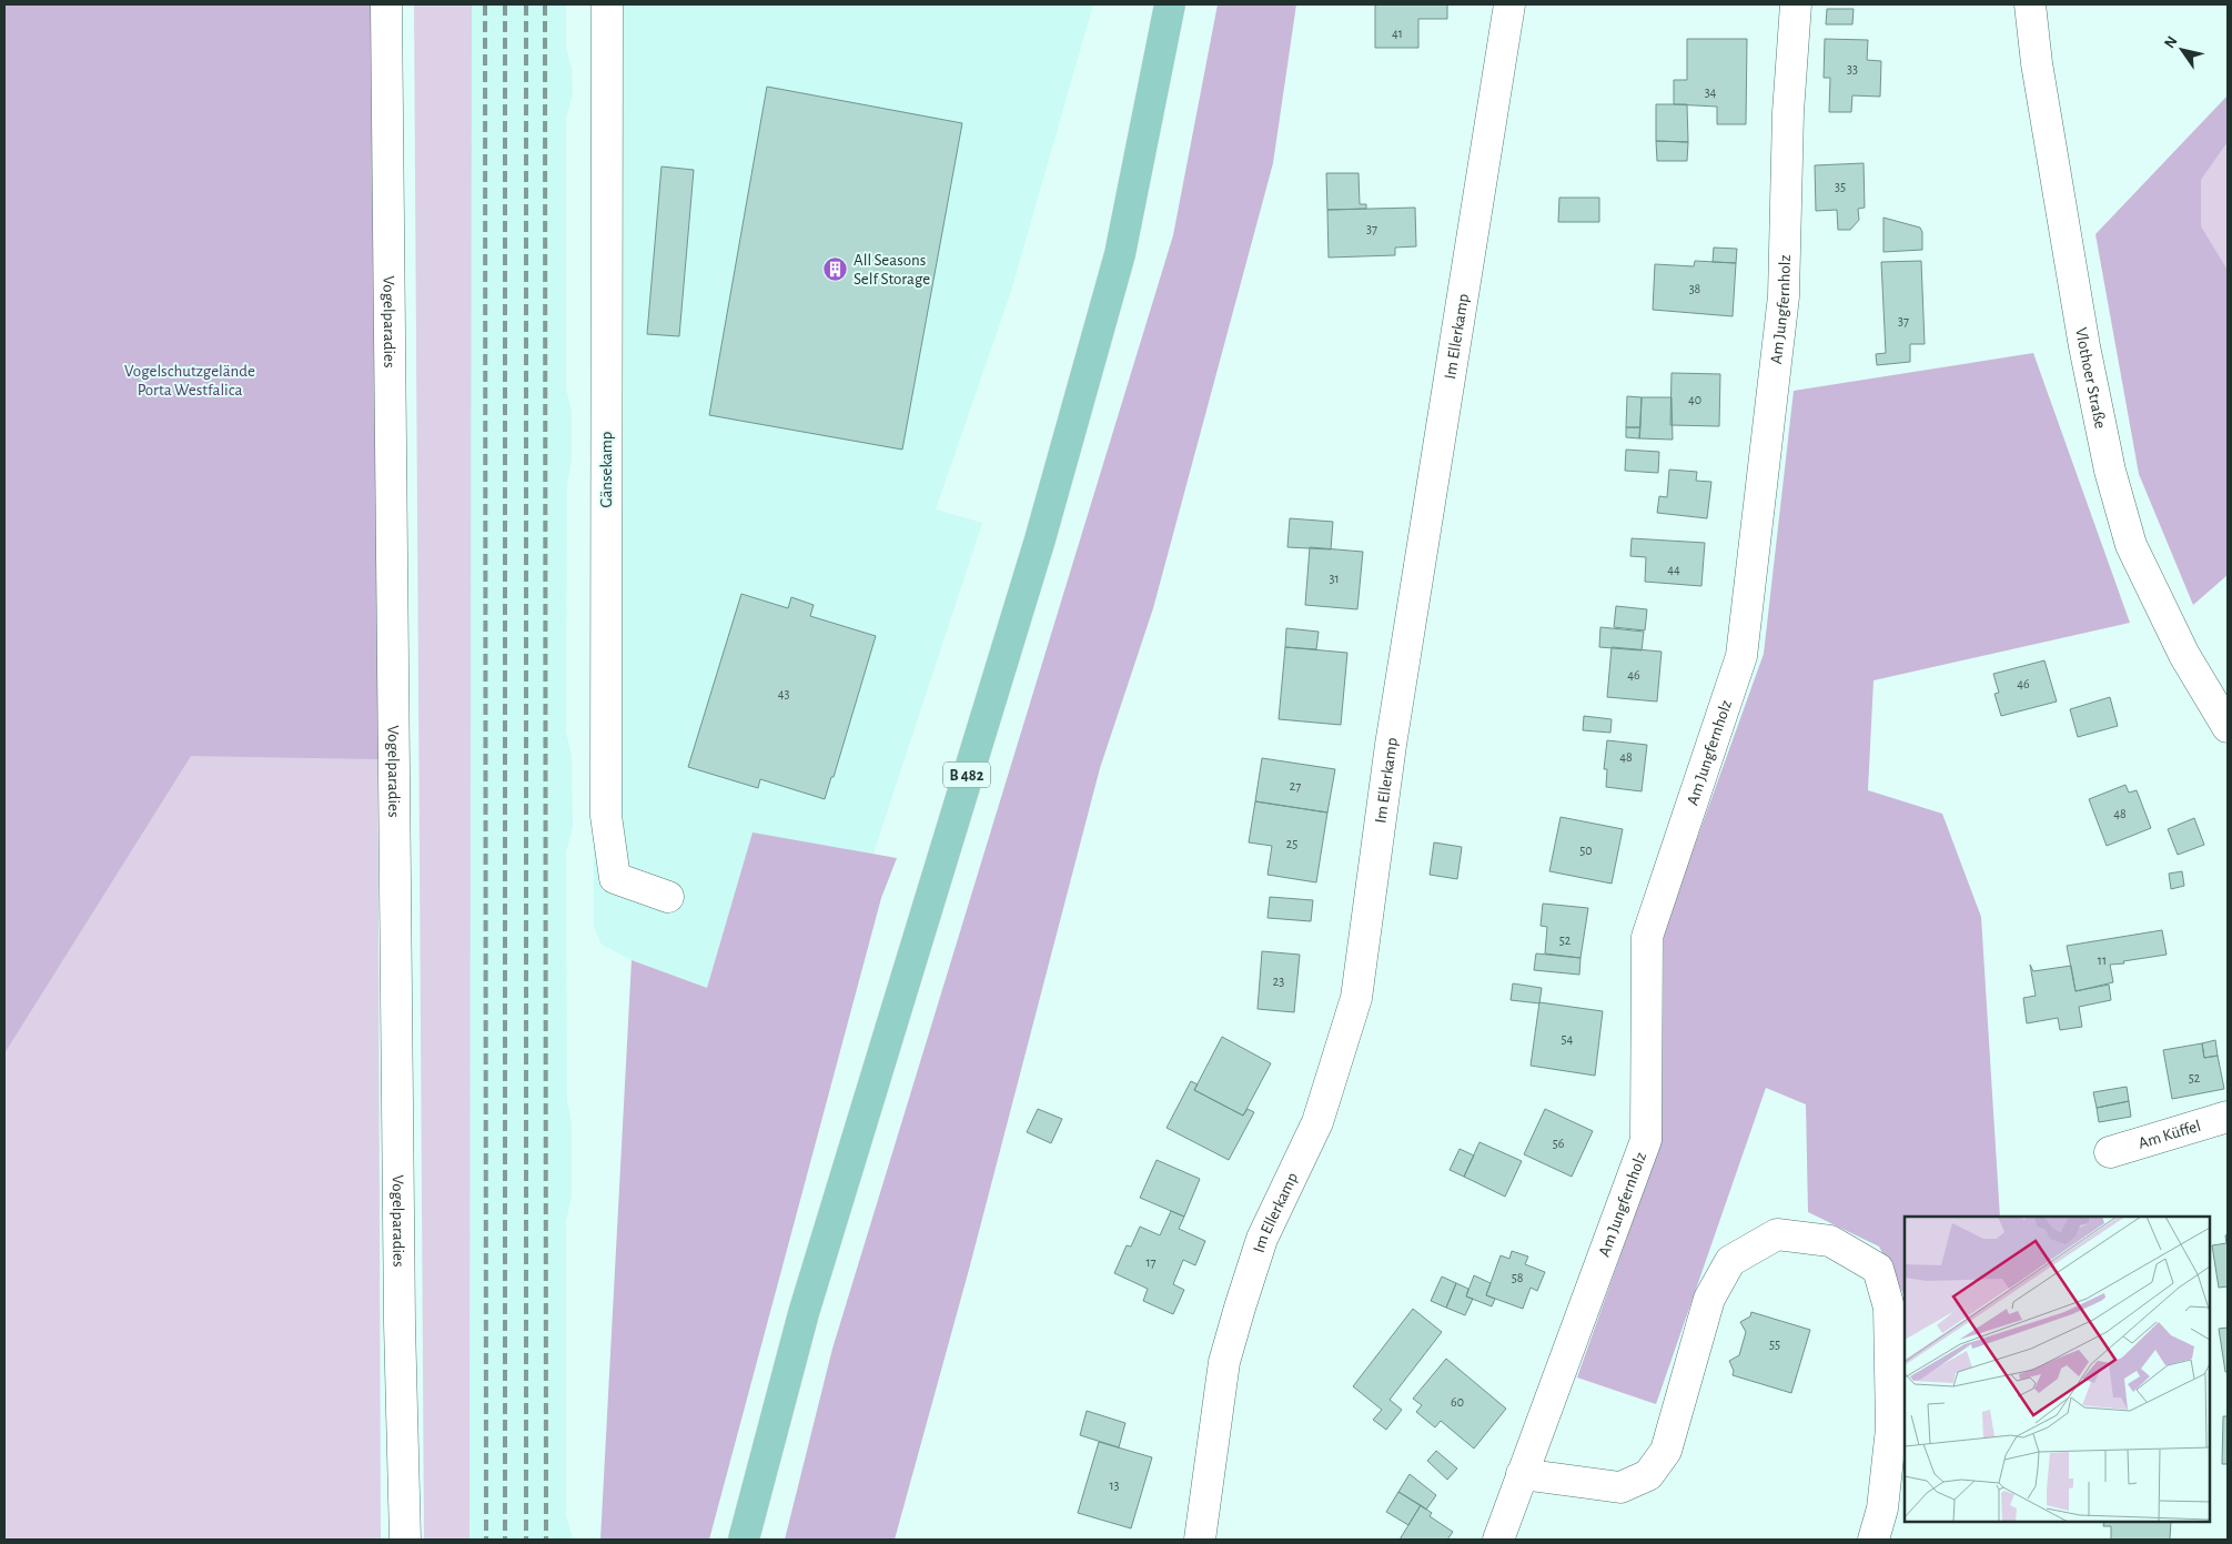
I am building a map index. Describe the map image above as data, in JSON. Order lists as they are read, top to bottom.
{
  "streets": {
    "main road": ["B 482"],
    "street": [
      "Am Jungfernholz",
      "Vogelparadies",
      "Im Ellerkamp",
      "Vlothoer Straße",
      "Gänsekamp",
      "Am Küffel"
    ]
  },
  "parks": ["Vogelschutzgelände Porta Westfalica"],
  "places": {
    "building": ["All Seasons Self Storage"]
  },
  "house_numbers": [
    "41",
    "33",
    "34",
    "35",
    "37",
    "38",
    "37",
    "40",
    "44",
    "31",
    "46",
    "46",
    "43",
    "48",
    "27",
    "48",
    "25",
    "50",
    "52",
    "11",
    "23",
    "54",
    "52",
    "56",
    "17",
    "58",
    "55",
    "60",
    "13"
  ],
  "north": "top left"
}
